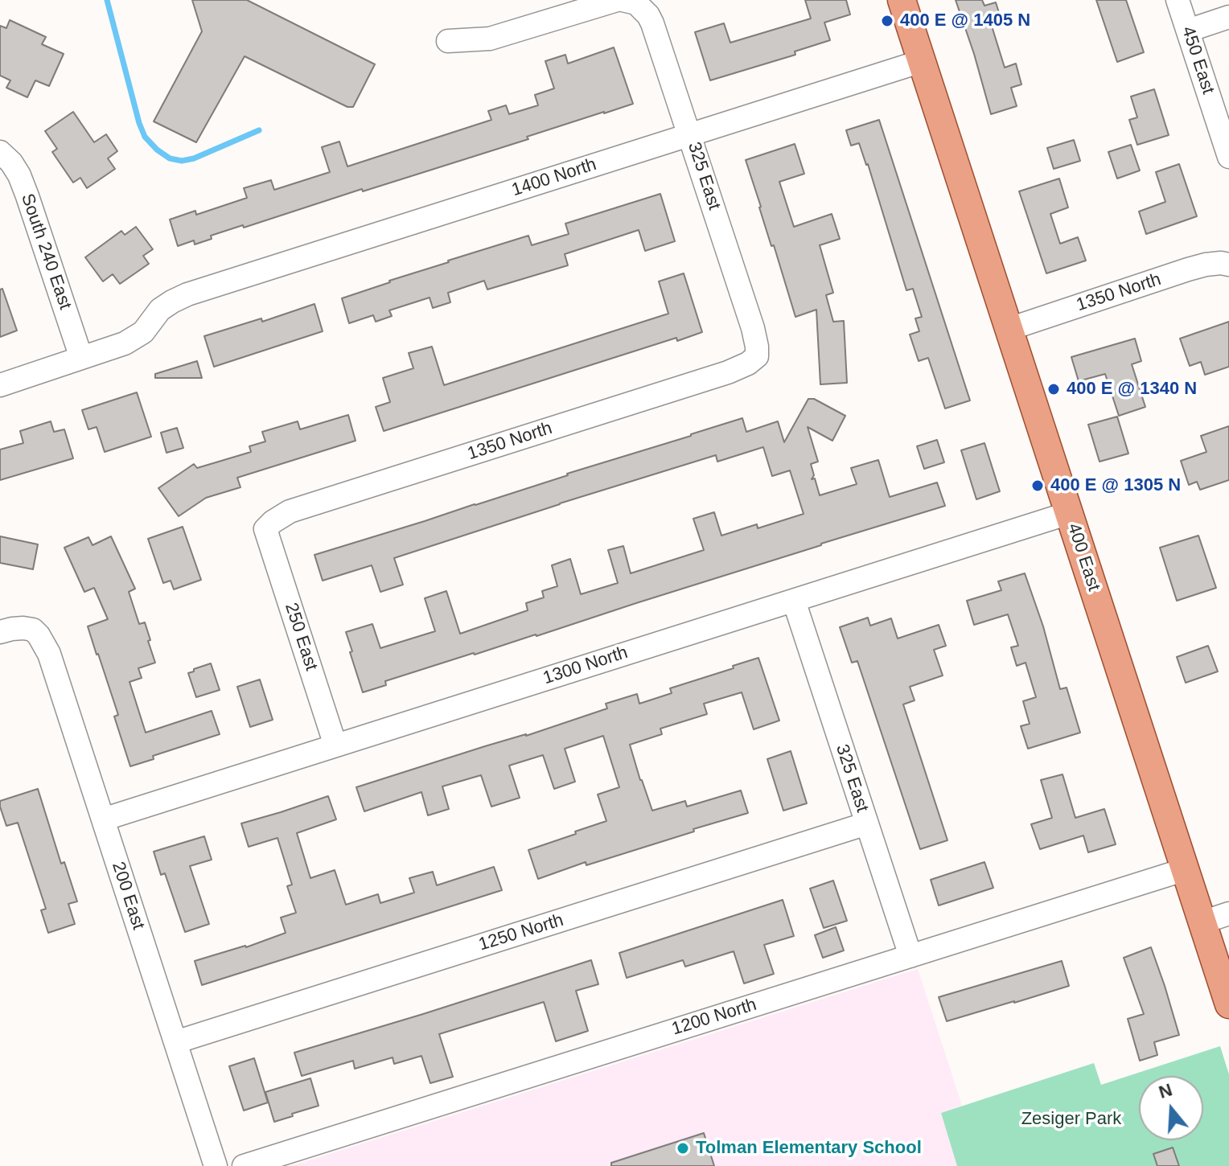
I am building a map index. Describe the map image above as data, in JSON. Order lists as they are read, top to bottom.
{
  "streets": {
    "main road": ["400 East"],
    "street": [
      "450 East",
      "325 East",
      "1400 North",
      "South 240 East",
      "1350 North",
      "250 East",
      "1300 North",
      "200 East",
      "1250 North",
      "1200 North"
    ]
  },
  "crossings": [
    ["325 East", "1400 North"],
    ["325 East", "1350 North"],
    ["325 East", "1300 North"],
    ["325 East", "1250 North"],
    ["325 East", "1200 North"],
    ["1400 North", "South 240 East"],
    ["1400 North", "400 East"],
    ["1350 North", "400 East"],
    ["1350 North", "250 East"],
    ["400 East", "1300 North"],
    ["400 East", "1200 North"],
    ["250 East", "1300 North"],
    ["1300 North", "200 East"],
    ["200 East", "1250 North"]
  ],
  "parks": ["Zesiger Park"],
  "places": [
    "400 E @ 1405 N",
    "400 E @ 1340 N",
    "400 E @ 1305 N",
    "Tolman Elementary School"
  ],
  "north": "top"
}
